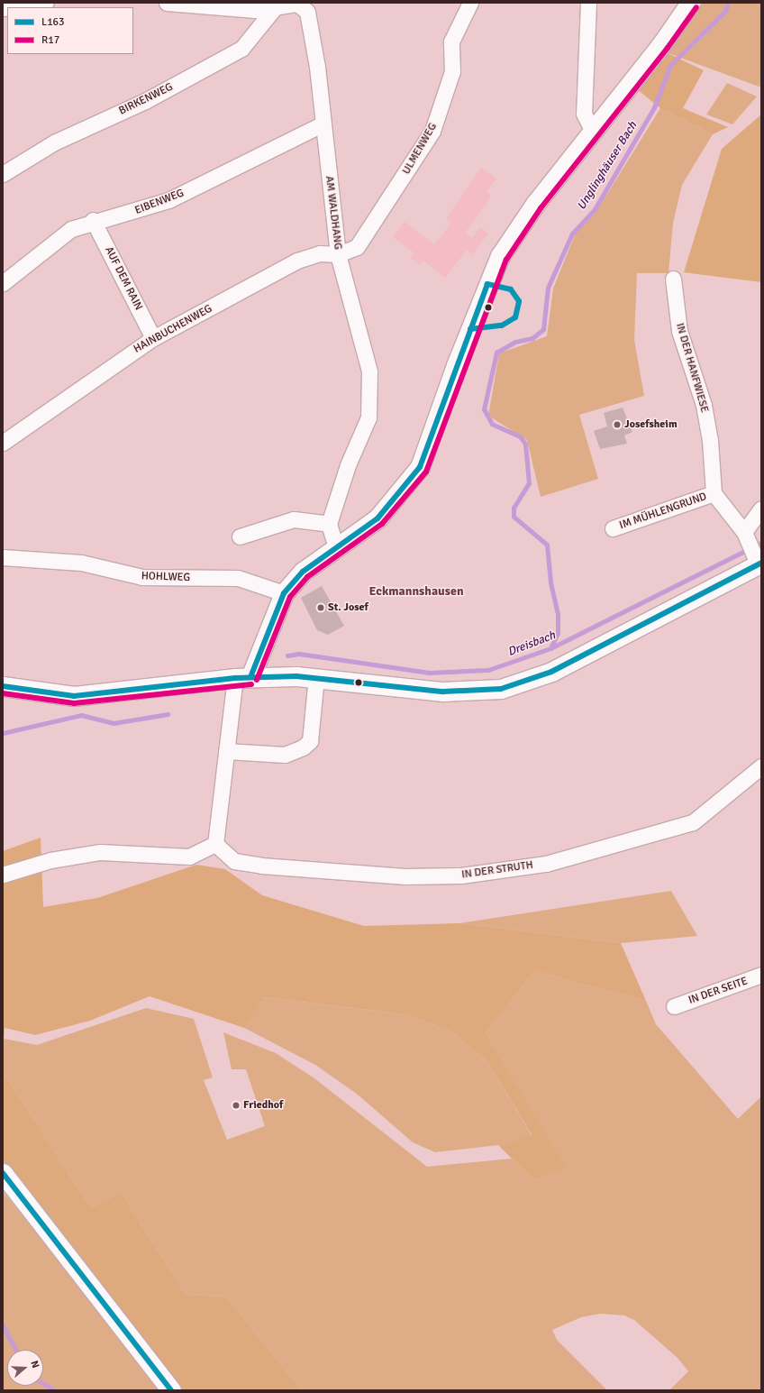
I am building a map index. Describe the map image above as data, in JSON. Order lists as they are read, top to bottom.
{
  "streets": {
    "street": [
      "BIRKENWEG",
      "ULMENWEG",
      "EIBENWEG",
      "AM WALDHANG",
      "AUF DEM RAIN",
      "HAINBUCHENWEG",
      "IN DER HANFWIESE",
      "IM MÜHLENGRUND",
      "HOHLWEG",
      "IN DER STRUTH",
      "IN DER SEITE"
    ]
  },
  "crossings": [
    ["BIRKENWEG", "AM WALDHANG"],
    ["ULMENWEG", "AM WALDHANG"],
    ["ULMENWEG", "HAINBUCHENWEG"],
    ["EIBENWEG", "AM WALDHANG"],
    ["EIBENWEG", "AUF DEM RAIN"],
    ["AM WALDHANG", "HAINBUCHENWEG"],
    ["AUF DEM RAIN", "HAINBUCHENWEG"],
    ["IN DER HANFWIESE", "IM MÜHLENGRUND"]
  ],
  "districts": ["Eckmannshausen"],
  "water": ["Unglinghäuser Bach", "Dreisbach"],
  "places": ["Josefsheim", "St. Josef", "Friedhof"],
  "lines": ["transit line R17", "transit line L163"],
  "legend": ["L163", "R17"],
  "north": "right"
}
